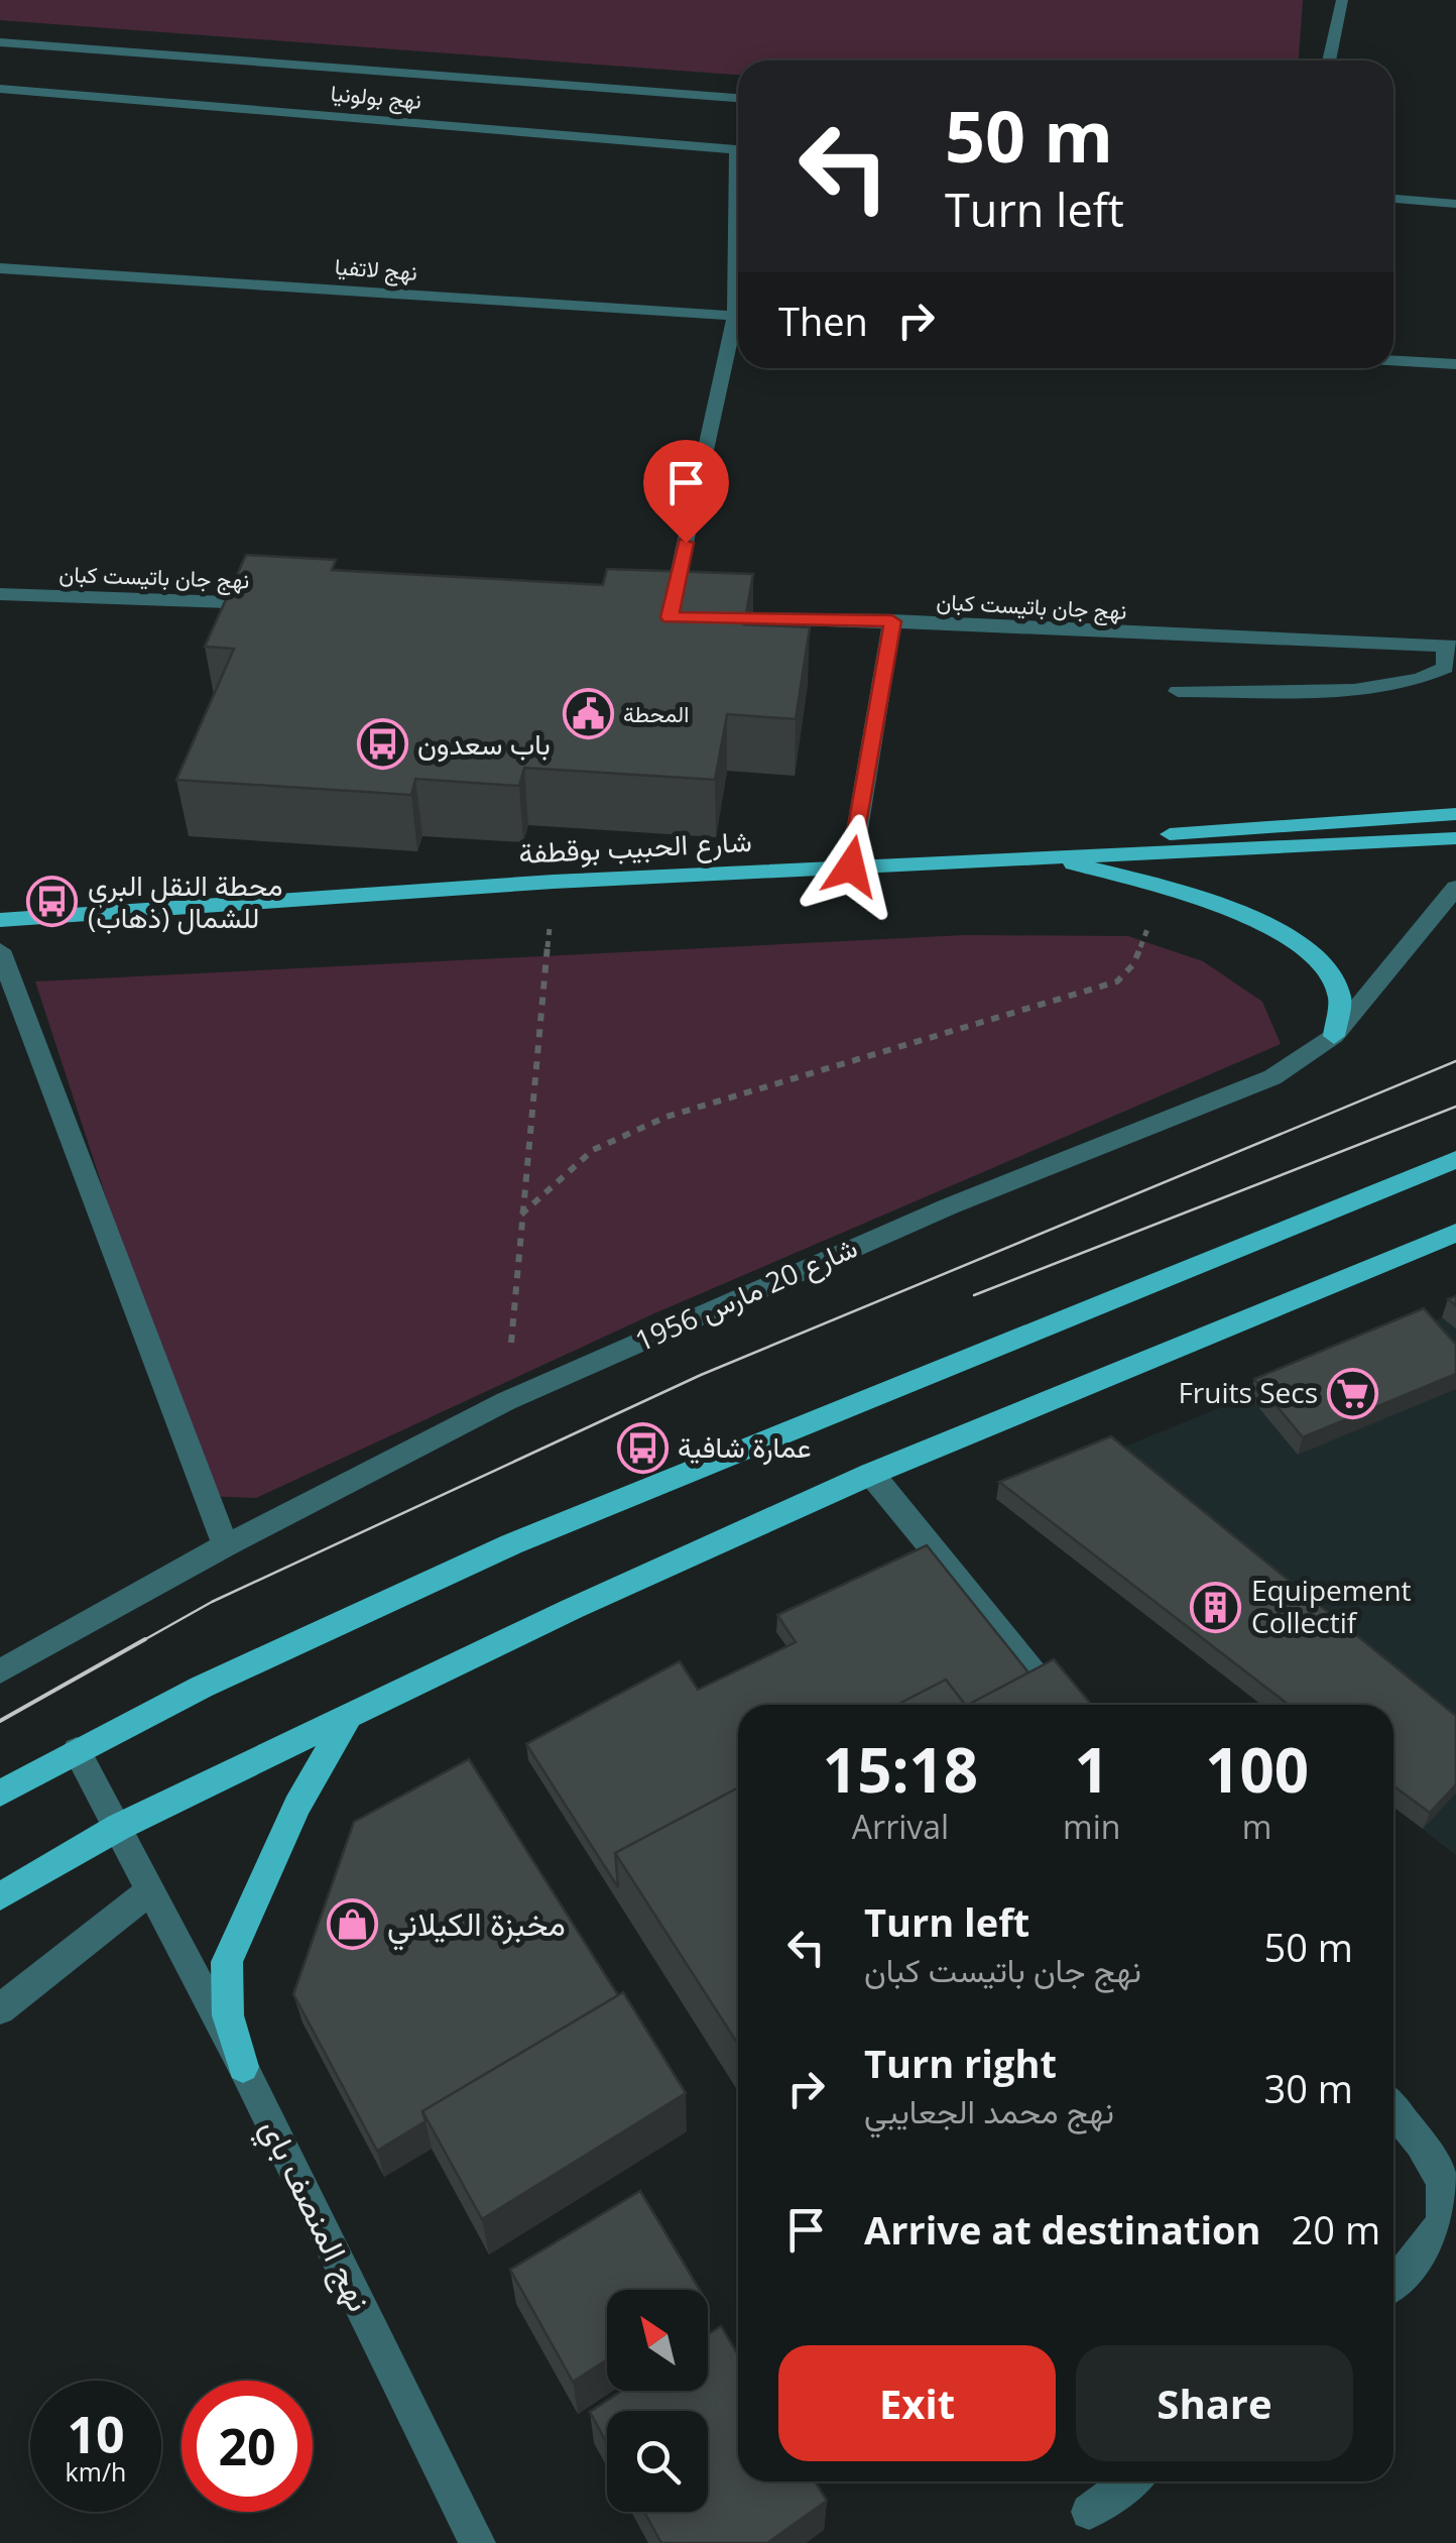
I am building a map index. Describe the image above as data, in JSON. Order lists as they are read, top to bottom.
{
  "streets": {
    "main road": ["شارع الحبيب بوقطفة"],
    "street": [
      "نهج بولونيا",
      "نهج لاتفيا",
      "نهج جان باتيست كبان",
      "شارع 20 مارس 1956",
      "نهج المنصف باي"
    ]
  },
  "places": {
    "public building": ["المحطة"],
    "bus stop": ["باب سعدون", "محطة النقل البري للشمال (ذهاب)", "عمارة شافية"],
    "supermarket": ["Fruits Secs"],
    "building": ["Equipement Collectif"],
    "shop": ["مخبزة الكيلاني"]
  },
  "north": "top left",
  "page": {
    "turn": ["50 m", "Turn left"],
    "then": "Then",
    "eta": [
      "15:18",
      "Arrival",
      "1",
      "min",
      "100",
      "m"
    ],
    "list": [
      {
        "name": "Turn left",
        "note": "نهج جان باتيست كبان",
        "value": "50 m"
      },
      {
        "name": "Turn right",
        "note": "نهج محمد الجعايبي",
        "value": "30 m"
      },
      {
        "name": "Arrive at destination",
        "value": "20 m"
      }
    ],
    "buttons": ["Exit", "Share"],
    "speed": "10 km/h",
    "limit": "20"
  }
}
